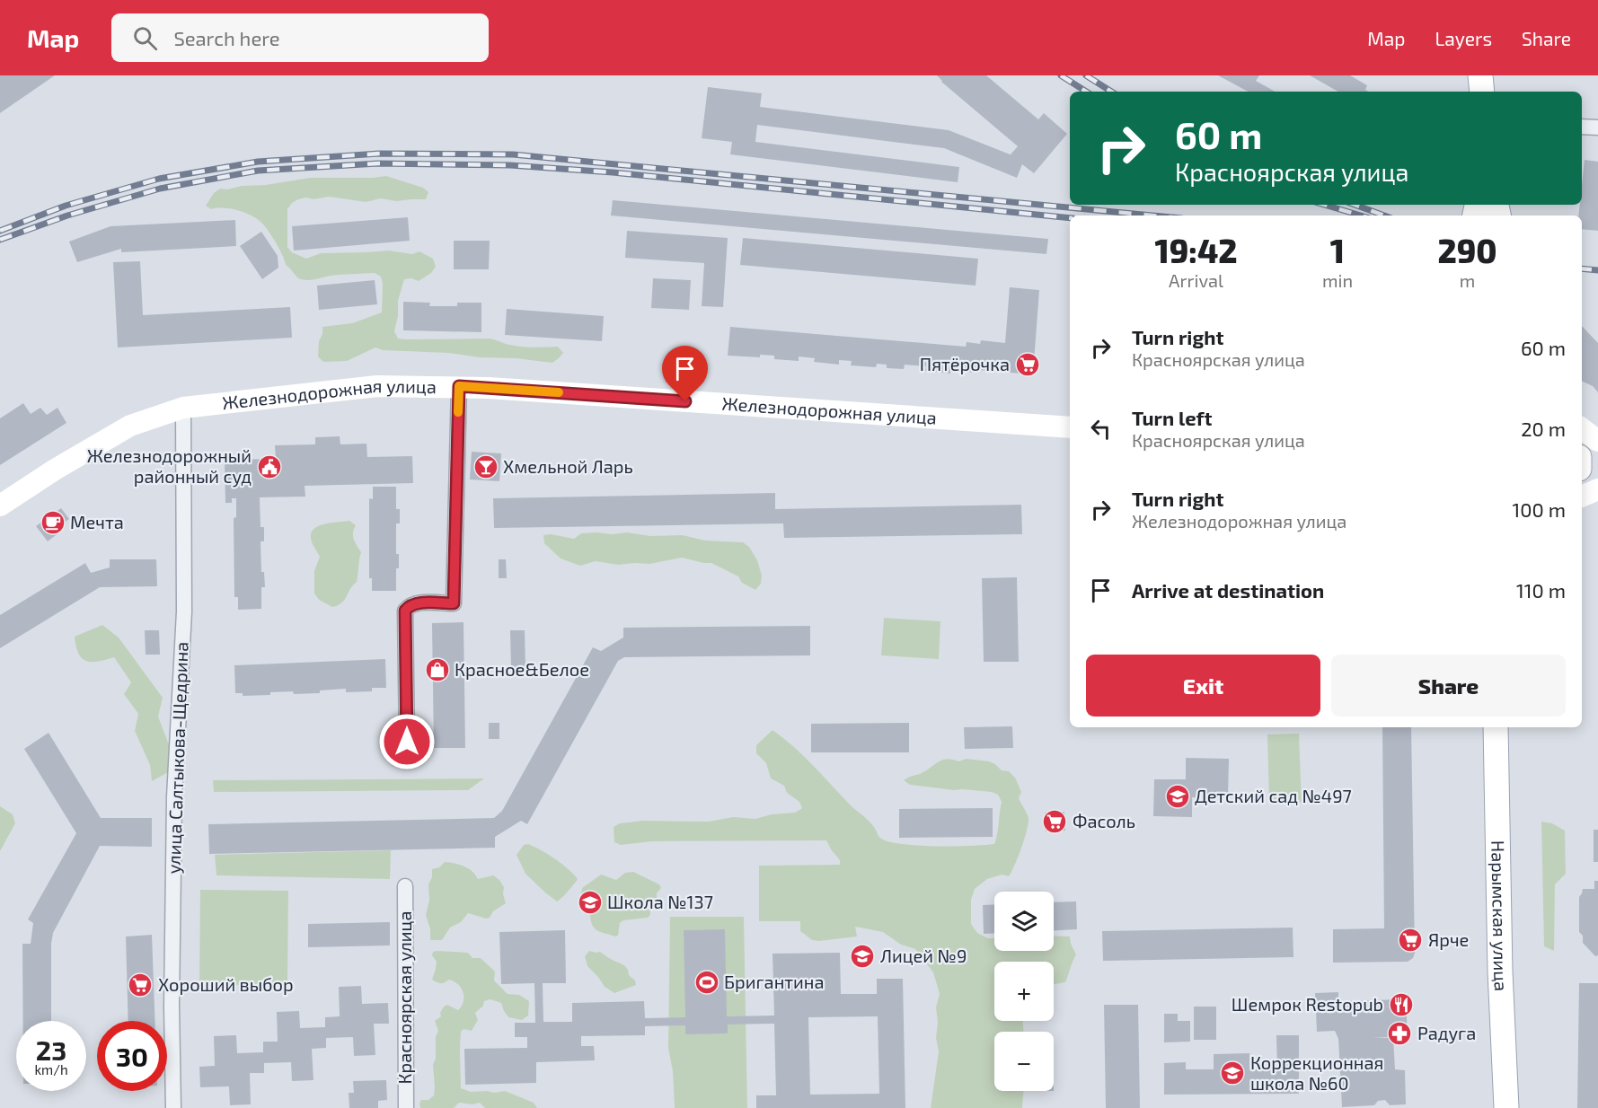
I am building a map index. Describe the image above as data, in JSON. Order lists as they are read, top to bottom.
{
  "streets": {
    "main road": ["Нарымская улица"],
    "street": ["Железнодорожная улица", "улица Салтыкова-Щедрина", "Красноярская улица"]
  },
  "crossings": [
    ["Железнодорожная улица", "улица Салтыкова-Щедрина"]
  ],
  "places": {
    "supermarket": [
      "Пятёрочка",
      "Фасоль",
      "Ярче",
      "Хороший выбор"
    ],
    "public building": ["Железнодорожный районный суд"],
    "bar": ["Хмельной Ларь"],
    "cafe": ["Мечта"],
    "shop": ["Красное&Белое"],
    "school or university": [
      "Детский сад №497",
      "Школа №137",
      "Лицей №9",
      "Коррекционная школа №60"
    ],
    "sports": ["Бригантина"],
    "restaurant": ["Шемрок Restopub"],
    "pharmacy": ["Радуга"]
  },
  "page": {
    "header": "Map",
    "search": "Search here",
    "nav": ["Map", "Layers", "Share"],
    "turn": ["60 m", "Красноярская улица"],
    "eta": [
      "19:42",
      "Arrival",
      "1",
      "min",
      "290",
      "m"
    ],
    "list": [
      {
        "name": "Turn right",
        "note": "Красноярская улица",
        "value": "60 m"
      },
      {
        "name": "Turn left",
        "note": "Красноярская улица",
        "value": "20 m"
      },
      {
        "name": "Turn right",
        "note": "Железнодорожная улица",
        "value": "100 m"
      },
      {
        "name": "Arrive at destination",
        "value": "110 m"
      }
    ],
    "buttons": ["Exit", "Share"],
    "map_buttons": ["+", "−"],
    "speed": "23 km/h",
    "limit": "30"
  }
}
